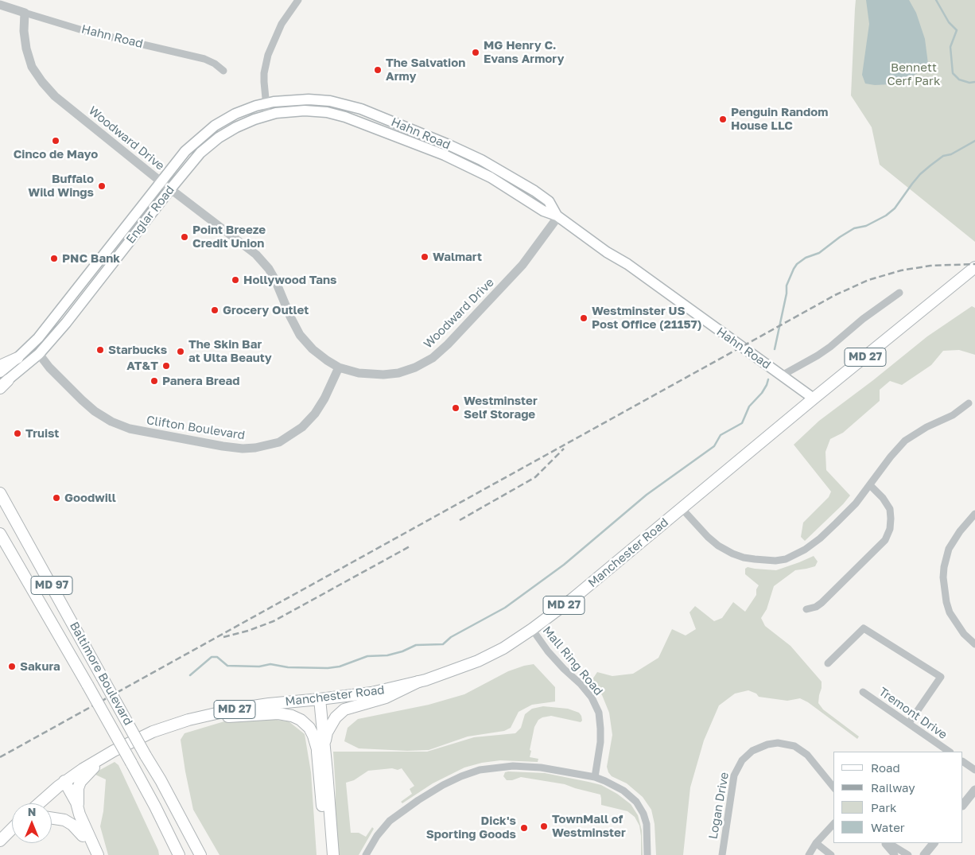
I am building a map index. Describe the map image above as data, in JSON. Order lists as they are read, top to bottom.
{
  "streets": {
    "main road": [
      "Hahn Road",
      "Englar Road",
      "MD 27",
      "Manchester Road",
      "MD 97",
      "Baltimore Boulevard"
    ],
    "street": [
      "Woodward Drive",
      "Clifton Boulevard",
      "Mall Ring Road",
      "Tremont Drive",
      "Logan Drive"
    ]
  },
  "crossings": [
    ["Hahn Road", "Woodward Drive"],
    ["Hahn Road", "Englar Road"],
    ["Hahn Road", "Manchester Road"],
    ["Woodward Drive", "Englar Road"],
    ["Woodward Drive", "Clifton Boulevard"],
    ["Englar Road", "Clifton Boulevard"],
    ["MD 27", "Manchester Road"],
    ["Manchester Road", "Mall Ring Road"]
  ],
  "parks": ["Bennett Cerf Park"],
  "places": [
    "MG Henry C. Evans Armory",
    "The Salvation Army",
    "Penguin Random House LLC",
    "Cinco de Mayo",
    "Buffalo Wild Wings",
    "Point Breeze Credit Union",
    "Walmart",
    "PNC Bank",
    "Hollywood Tans",
    "Grocery Outlet",
    "Westminster US Post Office (21157)",
    "Starbucks",
    "The Skin Bar at Ulta Beauty",
    "AT&T",
    "Panera Bread",
    "Westminster Self Storage",
    "Truist",
    "Goodwill",
    "Sakura",
    "TownMall of Westminster",
    "Dick's Sporting Goods"
  ],
  "legend": [
    "Road",
    "Railway",
    "Park",
    "Water"
  ],
  "north": "top"
}
